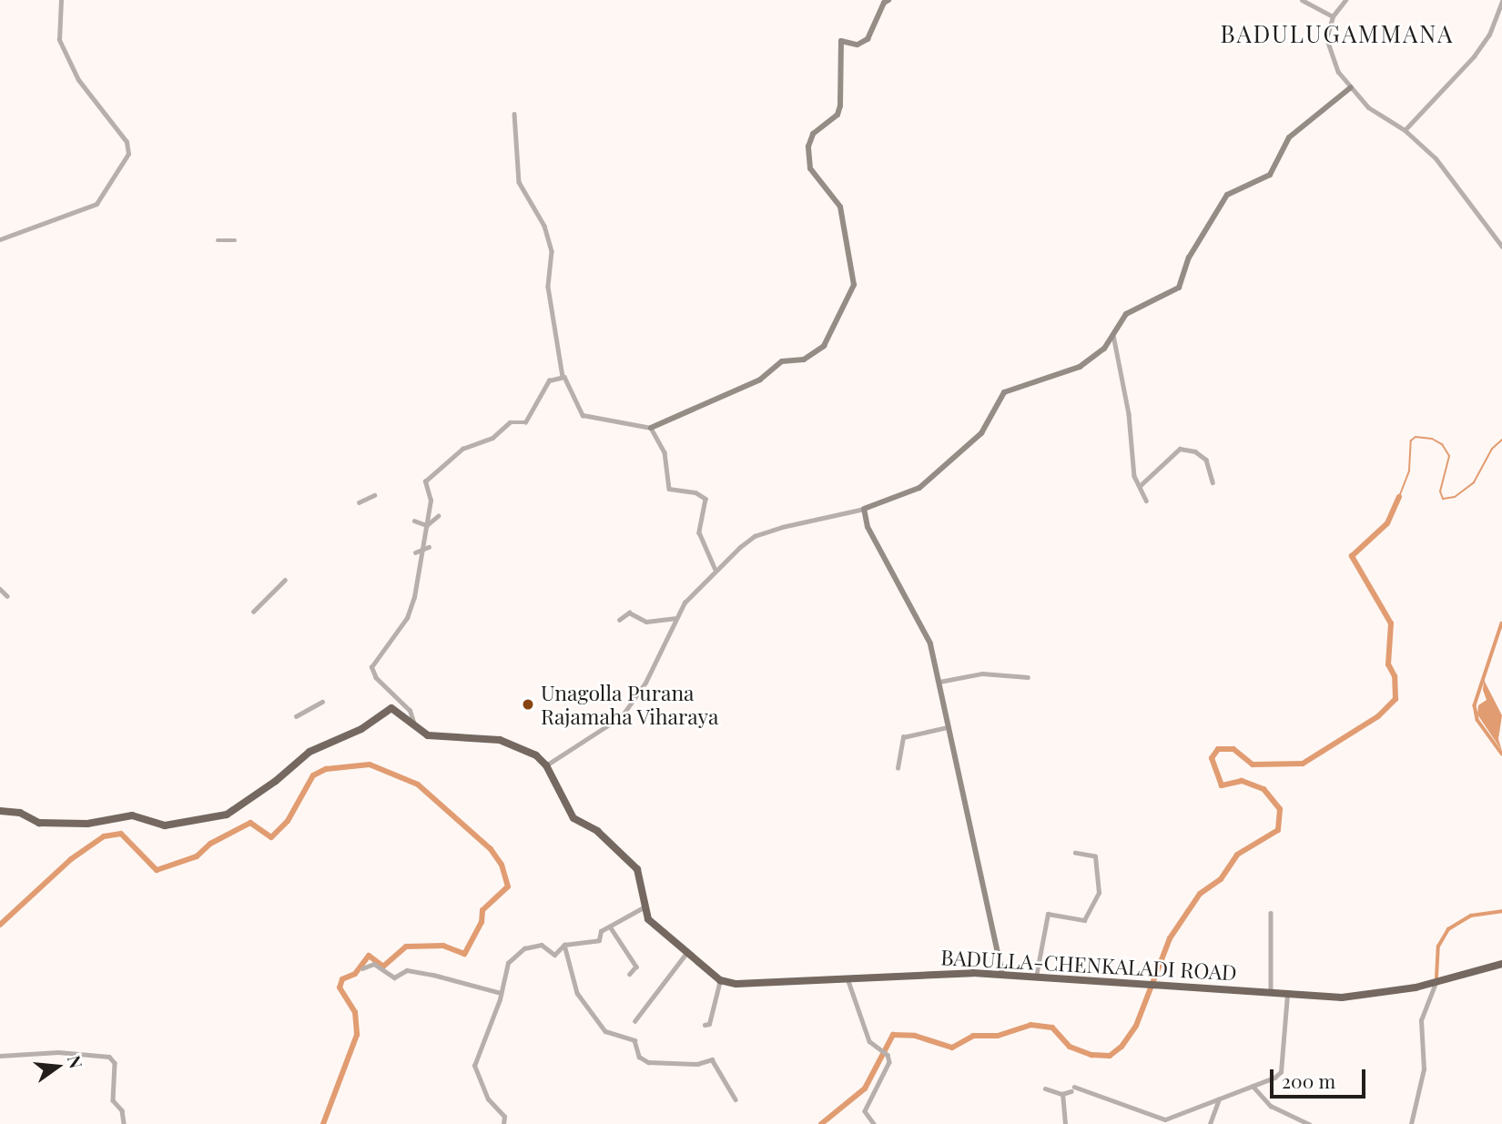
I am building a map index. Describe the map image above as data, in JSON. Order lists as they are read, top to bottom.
{
  "streets": {
    "highway": ["BADULLA-CHENKALADI ROAD"]
  },
  "districts": ["BADULUGAMMANA"],
  "places": ["Unagolla Purana Rajamaha Viharaya"],
  "scale_bar": "200 m",
  "north": "right"
}
